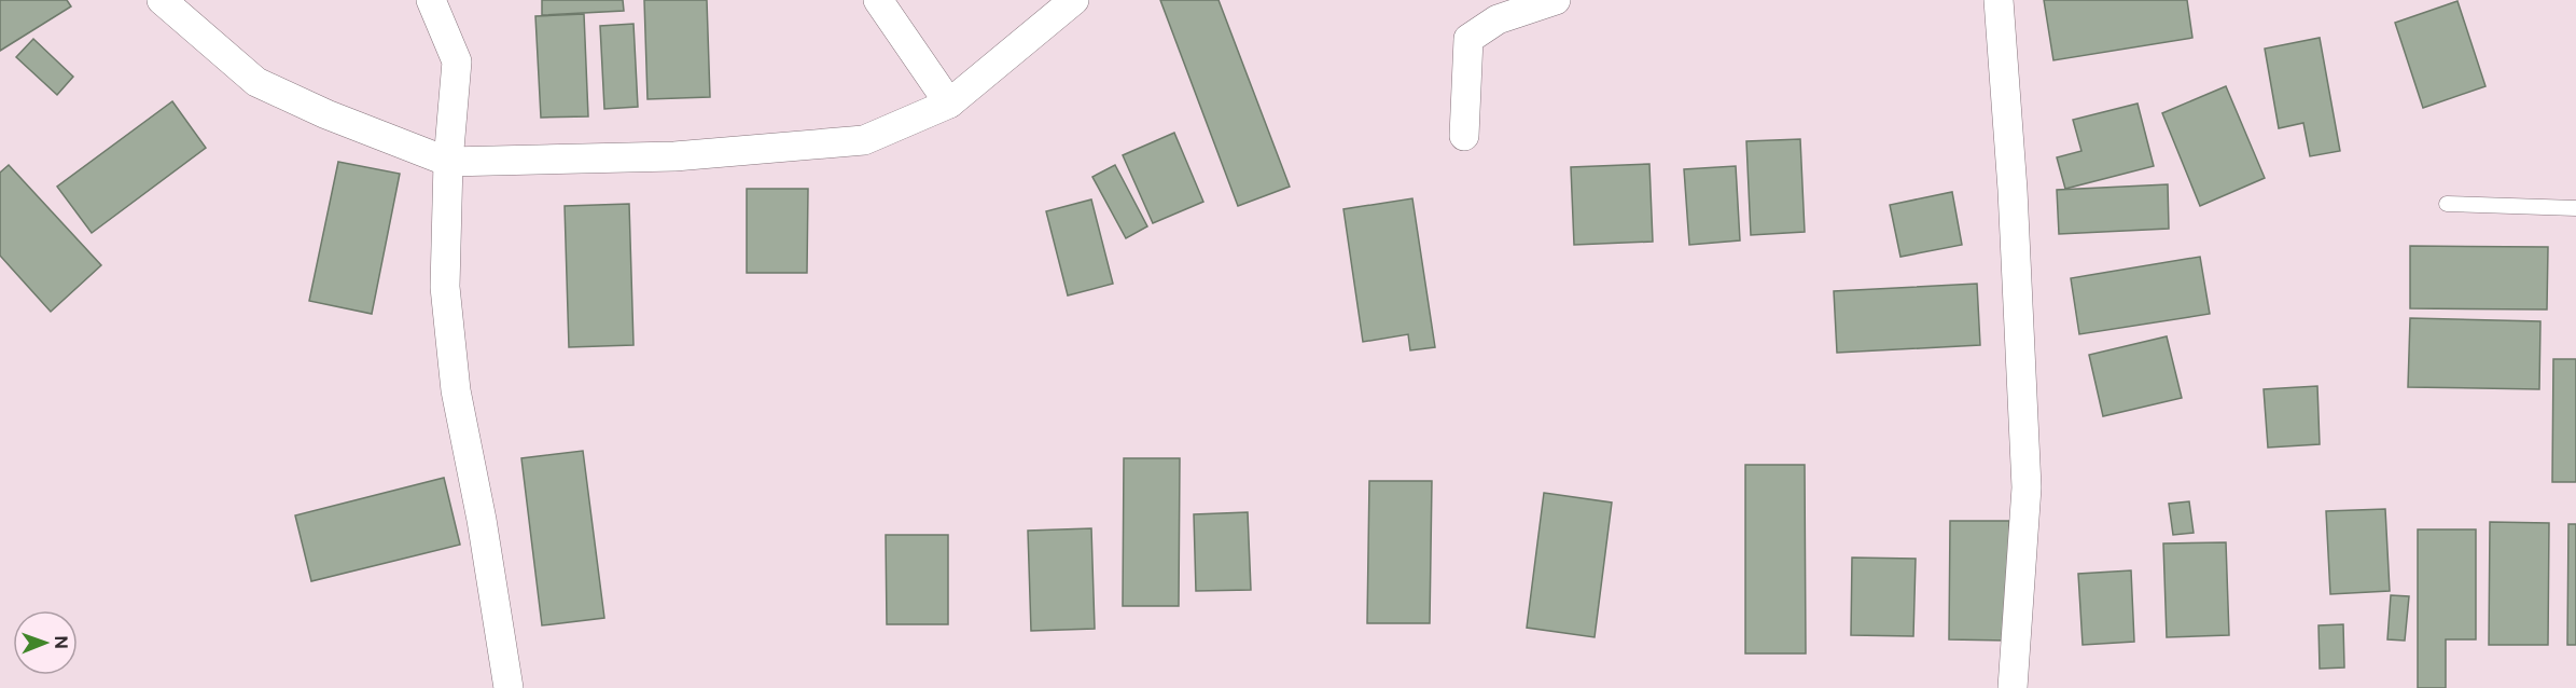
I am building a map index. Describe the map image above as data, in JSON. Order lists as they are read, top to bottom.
{
  "north": "right"
}
